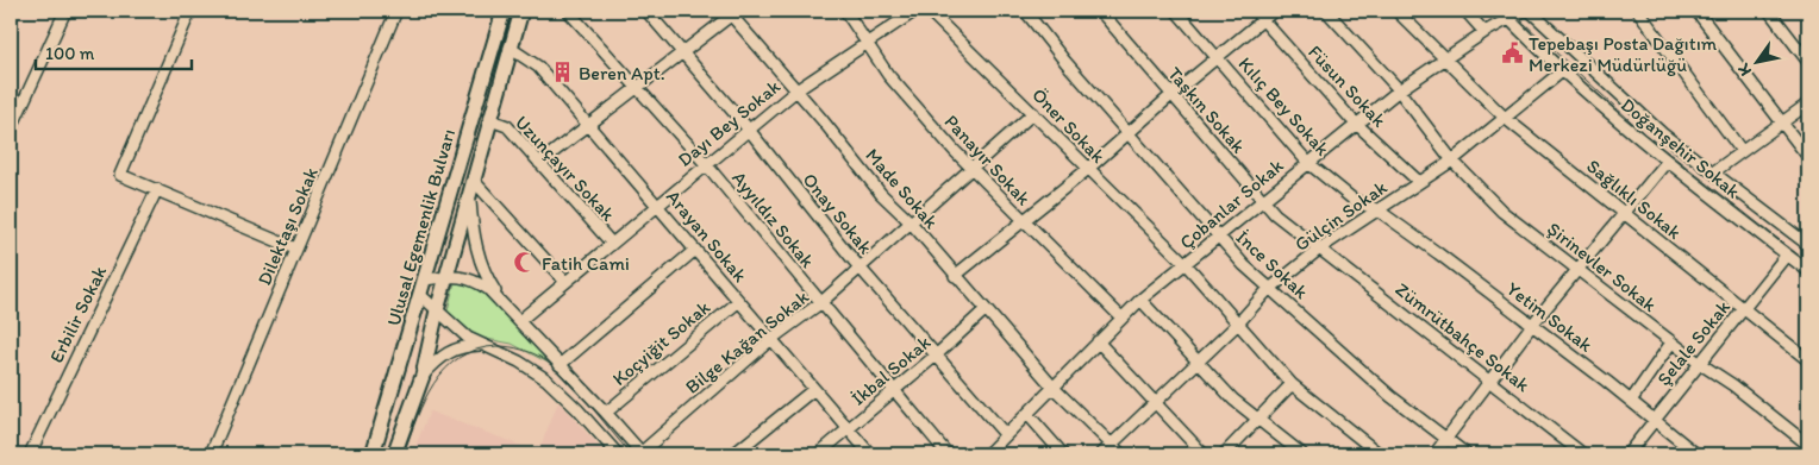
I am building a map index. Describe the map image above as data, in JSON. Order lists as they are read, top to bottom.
{
  "streets": {
    "main road": ["Ulusal Egemenlik Bulvarı"],
    "street": [
      "Füsun Sokak",
      "Kılıç Bey Sokak",
      "Taşkın Sokak",
      "Dayı Bey Sokak",
      "Öner Sokak",
      "Doğanşehir Sokak",
      "Panayır Sokak",
      "Uzunçayır Sokak",
      "Made Sokak",
      "Sağlıklı Sokak",
      "Çobanlar Sokak",
      "Onay Sokak",
      "Gülçin Sokak",
      "Ayyıldız Sokak",
      "Dilektaşı Sokak",
      "Arayan Sokak",
      "İnce Sokak",
      "Şirinevler Sokak",
      "Erbilir Sokak",
      "Yetim Sokak",
      "Zümrütbahçe Sokak",
      "Bilge Kağan Sokak",
      "Koçyiğit Sokak",
      "Şelale Sokak",
      "İkbal Sokak"
    ]
  },
  "crossings": [
    ["Füsun Sokak", "Çobanlar Sokak"],
    ["Füsun Sokak", "Gülçin Sokak"],
    ["Kılıç Bey Sokak", "Çobanlar Sokak"],
    ["Kılıç Bey Sokak", "Gülçin Sokak"],
    ["Kılıç Bey Sokak", "Yetim Sokak"],
    ["Taşkın Sokak", "Çobanlar Sokak"],
    ["Taşkın Sokak", "Gülçin Sokak"],
    ["Taşkın Sokak", "Zümrütbahçe Sokak"],
    ["Dayı Bey Sokak", "Panayır Sokak"],
    ["Dayı Bey Sokak", "Uzunçayır Sokak"],
    ["Dayı Bey Sokak", "Made Sokak"],
    ["Dayı Bey Sokak", "Onay Sokak"],
    ["Dayı Bey Sokak", "Ayyıldız Sokak"],
    ["Dayı Bey Sokak", "Arayan Sokak"],
    ["Öner Sokak", "Çobanlar Sokak"],
    ["Öner Sokak", "Gülçin Sokak"],
    ["Öner Sokak", "Bilge Kağan Sokak"],
    ["Doğanşehir Sokak", "Çobanlar Sokak"],
    ["Doğanşehir Sokak", "Gülçin Sokak"],
    ["Doğanşehir Sokak", "Şelale Sokak"],
    ["Panayır Sokak", "Çobanlar Sokak"],
    ["Panayır Sokak", "Bilge Kağan Sokak"],
    ["Uzunçayır Sokak", "Ulusal Egemenlik Bulvarı"],
    ["Made Sokak", "Çobanlar Sokak"],
    ["Made Sokak", "Gülçin Sokak"],
    ["Made Sokak", "Bilge Kağan Sokak"],
    ["Made Sokak", "İkbal Sokak"],
    ["Sağlıklı Sokak", "Çobanlar Sokak"],
    ["Sağlıklı Sokak", "Gülçin Sokak"],
    ["Sağlıklı Sokak", "Şelale Sokak"],
    ["Çobanlar Sokak", "Onay Sokak"],
    ["Çobanlar Sokak", "İnce Sokak"],
    ["Çobanlar Sokak", "Şirinevler Sokak"],
    ["Onay Sokak", "Bilge Kağan Sokak"],
    ["Onay Sokak", "İkbal Sokak"],
    ["Gülçin Sokak", "İnce Sokak"],
    ["Gülçin Sokak", "Şirinevler Sokak"],
    ["Gülçin Sokak", "Yetim Sokak"],
    ["Gülçin Sokak", "Zümrütbahçe Sokak"],
    ["Ayyıldız Sokak", "Bilge Kağan Sokak"],
    ["Ayyıldız Sokak", "İkbal Sokak"],
    ["Ulusal Egemenlik Bulvarı", "Arayan Sokak"],
    ["Arayan Sokak", "Bilge Kağan Sokak"],
    ["Arayan Sokak", "Koçyiğit Sokak"],
    ["Arayan Sokak", "İkbal Sokak"],
    ["Şirinevler Sokak", "Şelale Sokak"],
    ["Yetim Sokak", "Şelale Sokak"]
  ],
  "places": {
    "public building": ["Tepebaşı Posta Dağıtım Merkezi Müdürlüğü"],
    "building": ["Beren Apt."],
    "mosque": ["Fatih Cami"]
  },
  "scale_bar": "100 m",
  "north": "bottom left"
}
